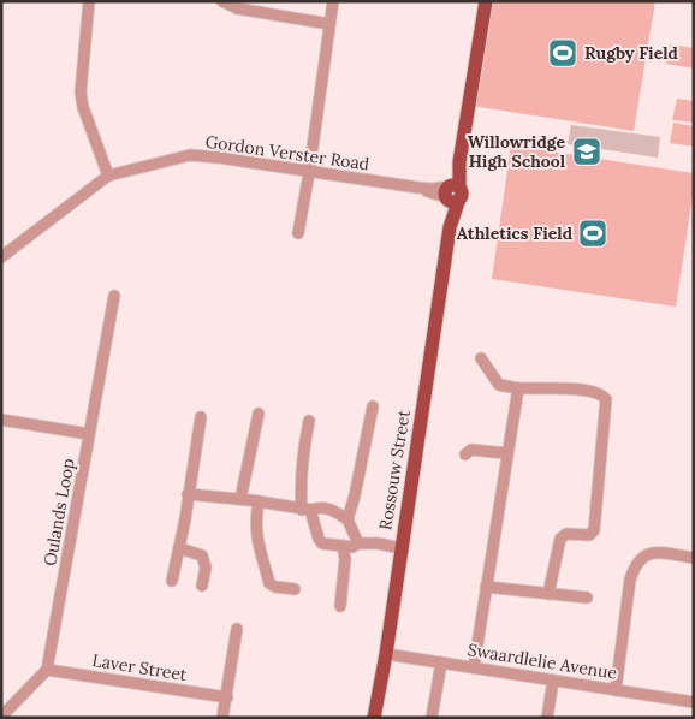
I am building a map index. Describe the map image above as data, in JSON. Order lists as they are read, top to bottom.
{
  "streets": {
    "main road": ["Rossouw Street"],
    "street": [
      "Gordon Verster Road",
      "Oulands Loop",
      "Swaardlelie Avenue",
      "Laver Street"
    ]
  },
  "crossings": [
    ["Gordon Verster Road", "Rossouw Street"],
    ["Rossouw Street", "Swaardlelie Avenue"],
    ["Oulands Loop", "Laver Street"]
  ],
  "places": {
    "sports": ["Rugby Field", "Athletics Field"],
    "school or university": ["Willowridge High School"]
  }
}
